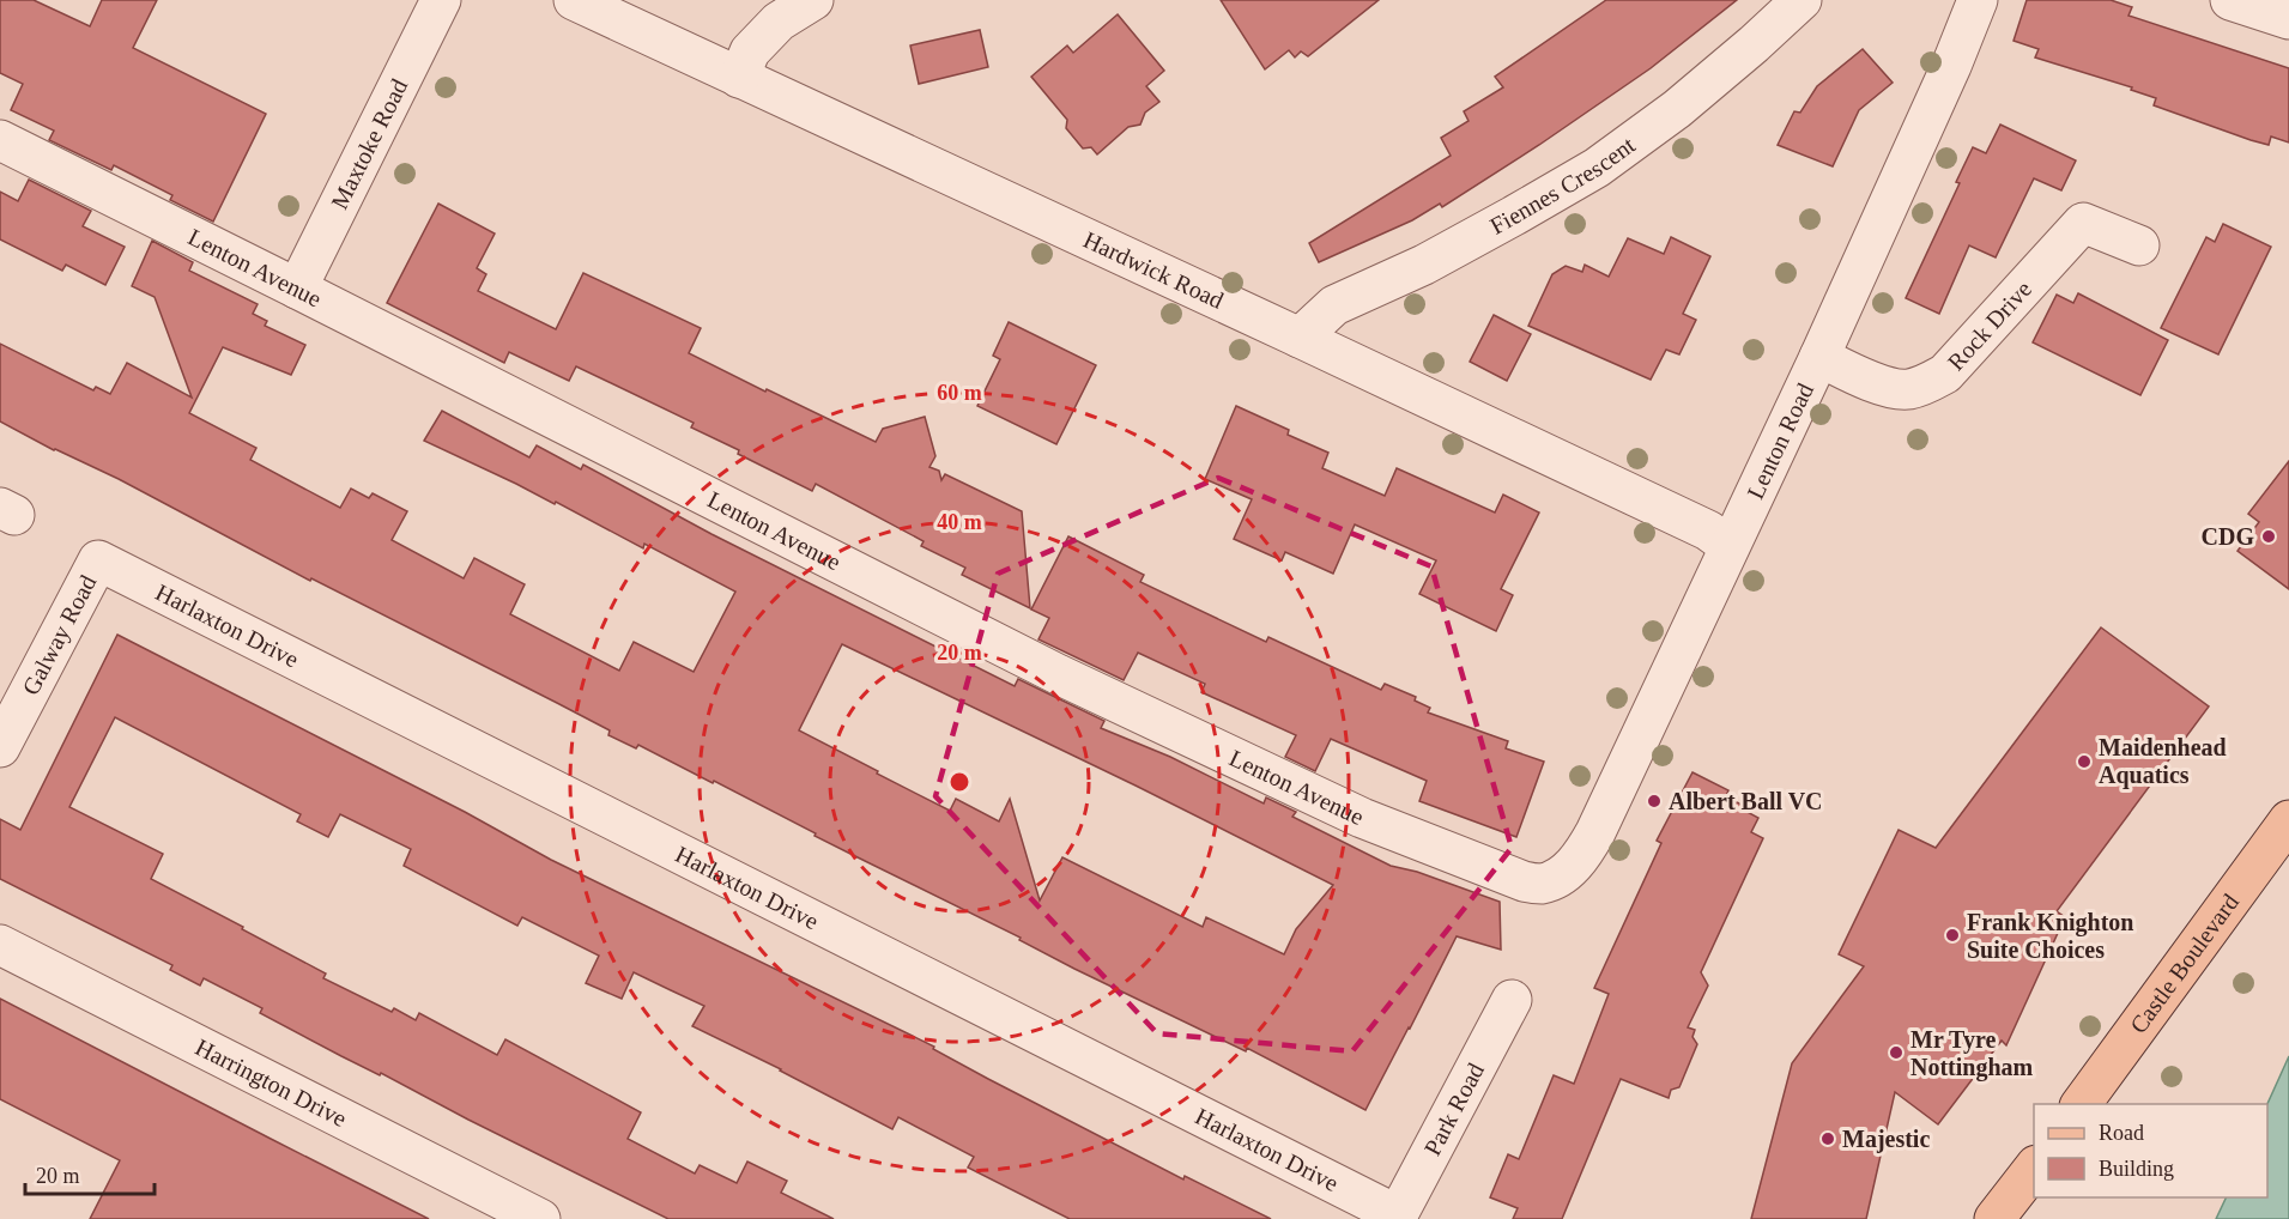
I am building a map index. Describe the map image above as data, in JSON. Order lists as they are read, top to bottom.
{
  "streets": {
    "main road": ["Castle Boulevard"],
    "street": [
      "Maxtoke Road",
      "Fiennes Crescent",
      "Lenton Avenue",
      "Hardwick Road",
      "Rock Drive",
      "Lenton Road",
      "Harlaxton Drive",
      "Galway Road",
      "Harrington Drive",
      "Park Road"
    ]
  },
  "crossings": [
    ["Maxtoke Road", "Lenton Avenue"],
    ["Fiennes Crescent", "Hardwick Road"],
    ["Lenton Avenue", "Lenton Road"],
    ["Hardwick Road", "Lenton Road"],
    ["Rock Drive", "Lenton Road"],
    ["Harlaxton Drive", "Galway Road"],
    ["Harlaxton Drive", "Park Road"]
  ],
  "places": [
    "CDG",
    "Maidenhead Aquatics",
    "Albert Ball VC",
    "Frank Knighton Suite Choices",
    "Mr Tyre Nottingham",
    "Majestic"
  ],
  "legend": ["Road", "Building"],
  "scale_bar": "20 m",
  "rings": ["60 m", "40 m", "20 m"]
}
